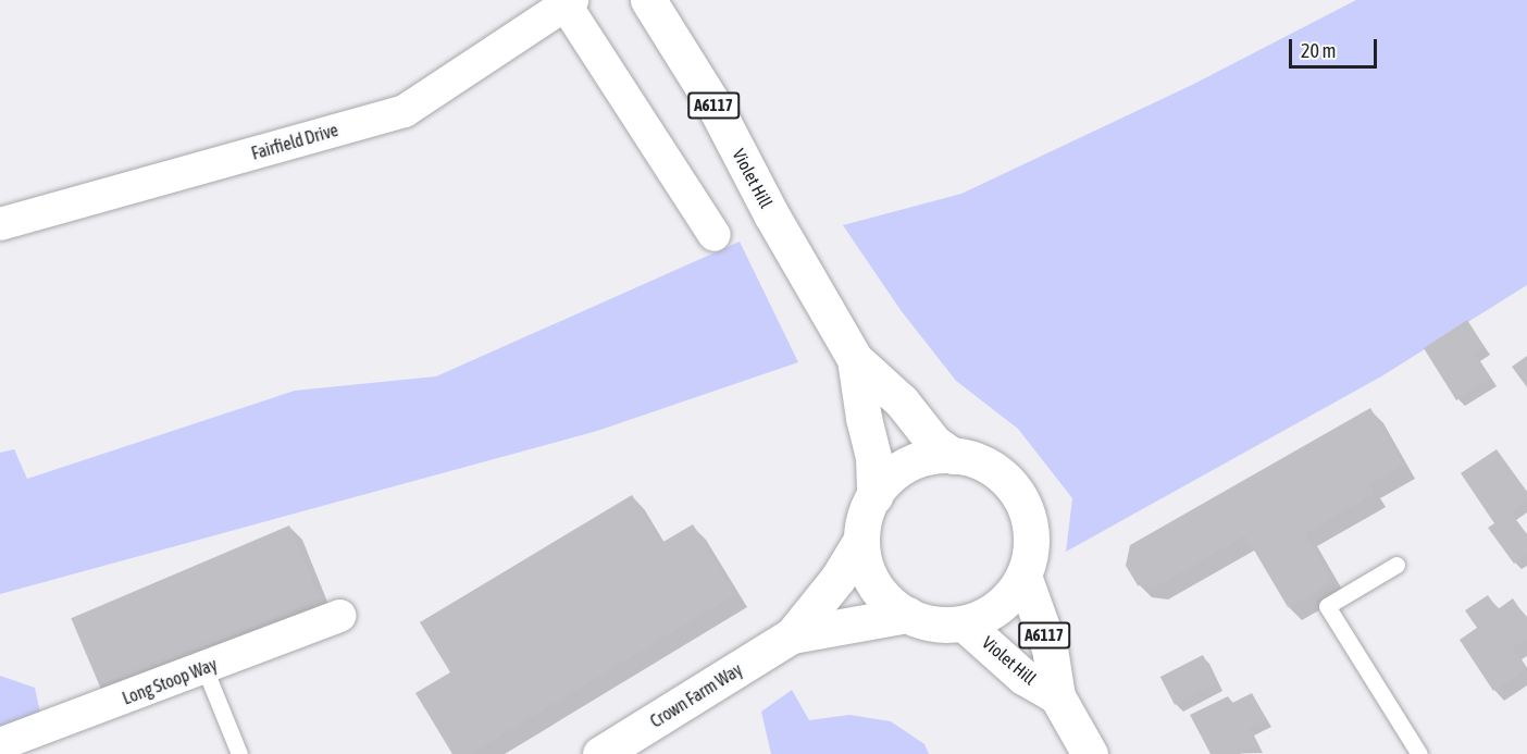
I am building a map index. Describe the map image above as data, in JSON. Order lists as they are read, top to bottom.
{
  "streets": {
    "main road": ["A6117", "Violet Hill", "Crown Farm Way"],
    "street": ["Fairfield Drive", "Long Stoop Way"]
  },
  "crossings": [
    ["A6117", "Violet Hill"],
    ["A6117", "Crown Farm Way"],
    ["Violet Hill", "Crown Farm Way"]
  ],
  "scale_bar": "20 m"
}
